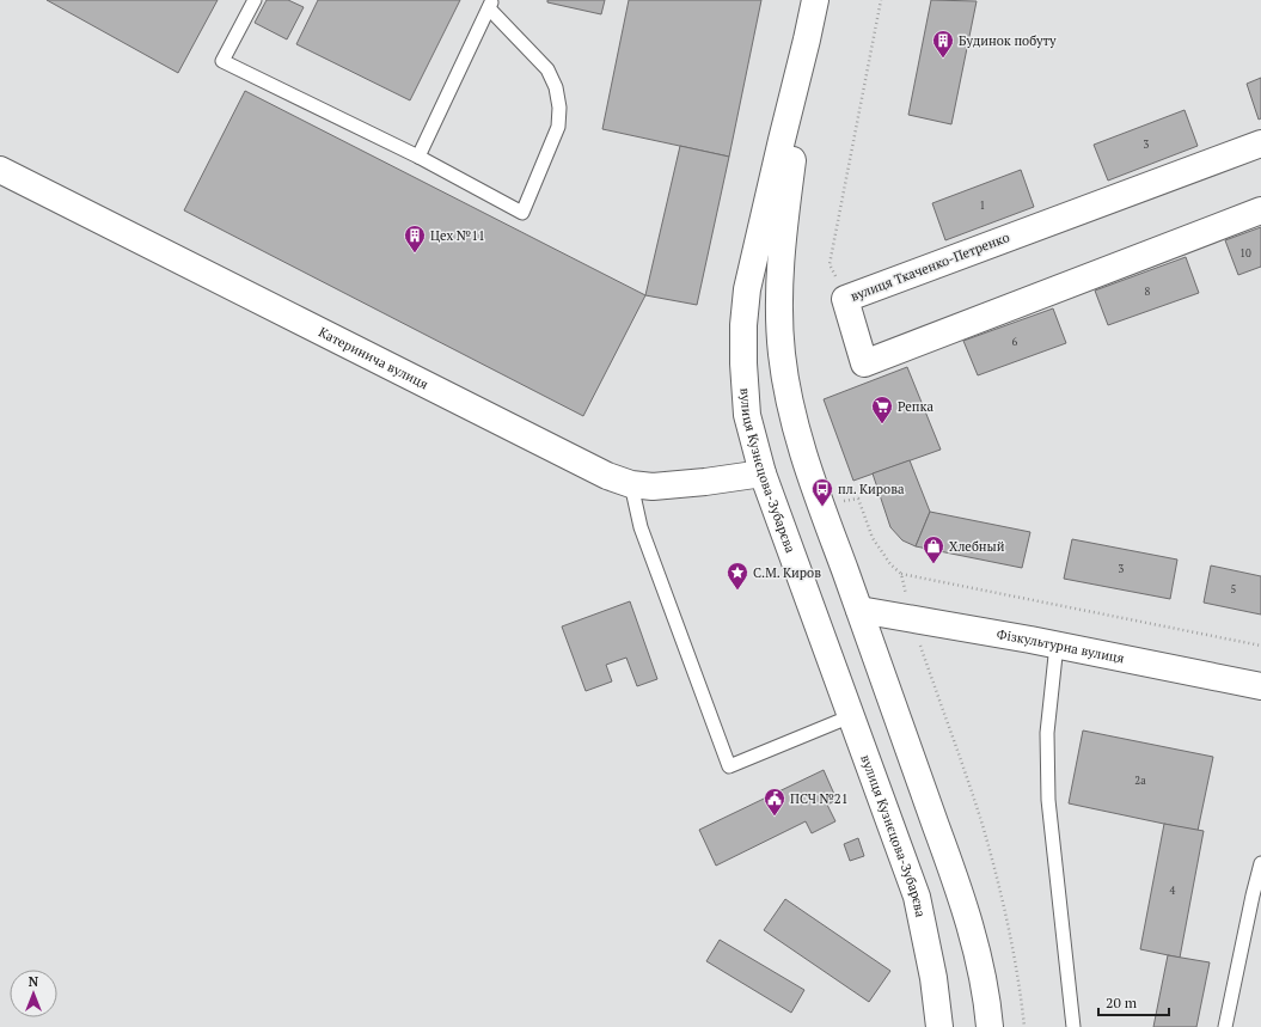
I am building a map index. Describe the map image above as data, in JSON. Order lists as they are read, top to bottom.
{
  "streets": {
    "street": [
      "вулиця Ткаченко-Петренко",
      "Катеринича вулиця",
      "вулиця Кузнєцова-Зубарєва",
      "Фізкультурна вулиця"
    ]
  },
  "crossings": [
    ["Катеринича вулиця", "вулиця Кузнєцова-Зубарєва"],
    ["вулиця Кузнєцова-Зубарєва", "Фізкультурна вулиця"]
  ],
  "places": {
    "building": ["Будинок побуту", "Цех №11"],
    "supermarket": ["Репка"],
    "bus stop": ["пл. Кирова"],
    "shop": ["Хлебный"],
    "place": ["С.М. Киров"],
    "public building": ["ПСЧ №21"]
  },
  "house_numbers": [
    "3",
    "1",
    "10",
    "8",
    "6",
    "3",
    "5",
    "2а",
    "4"
  ],
  "scale_bar": "20 m",
  "north": "top"
}
